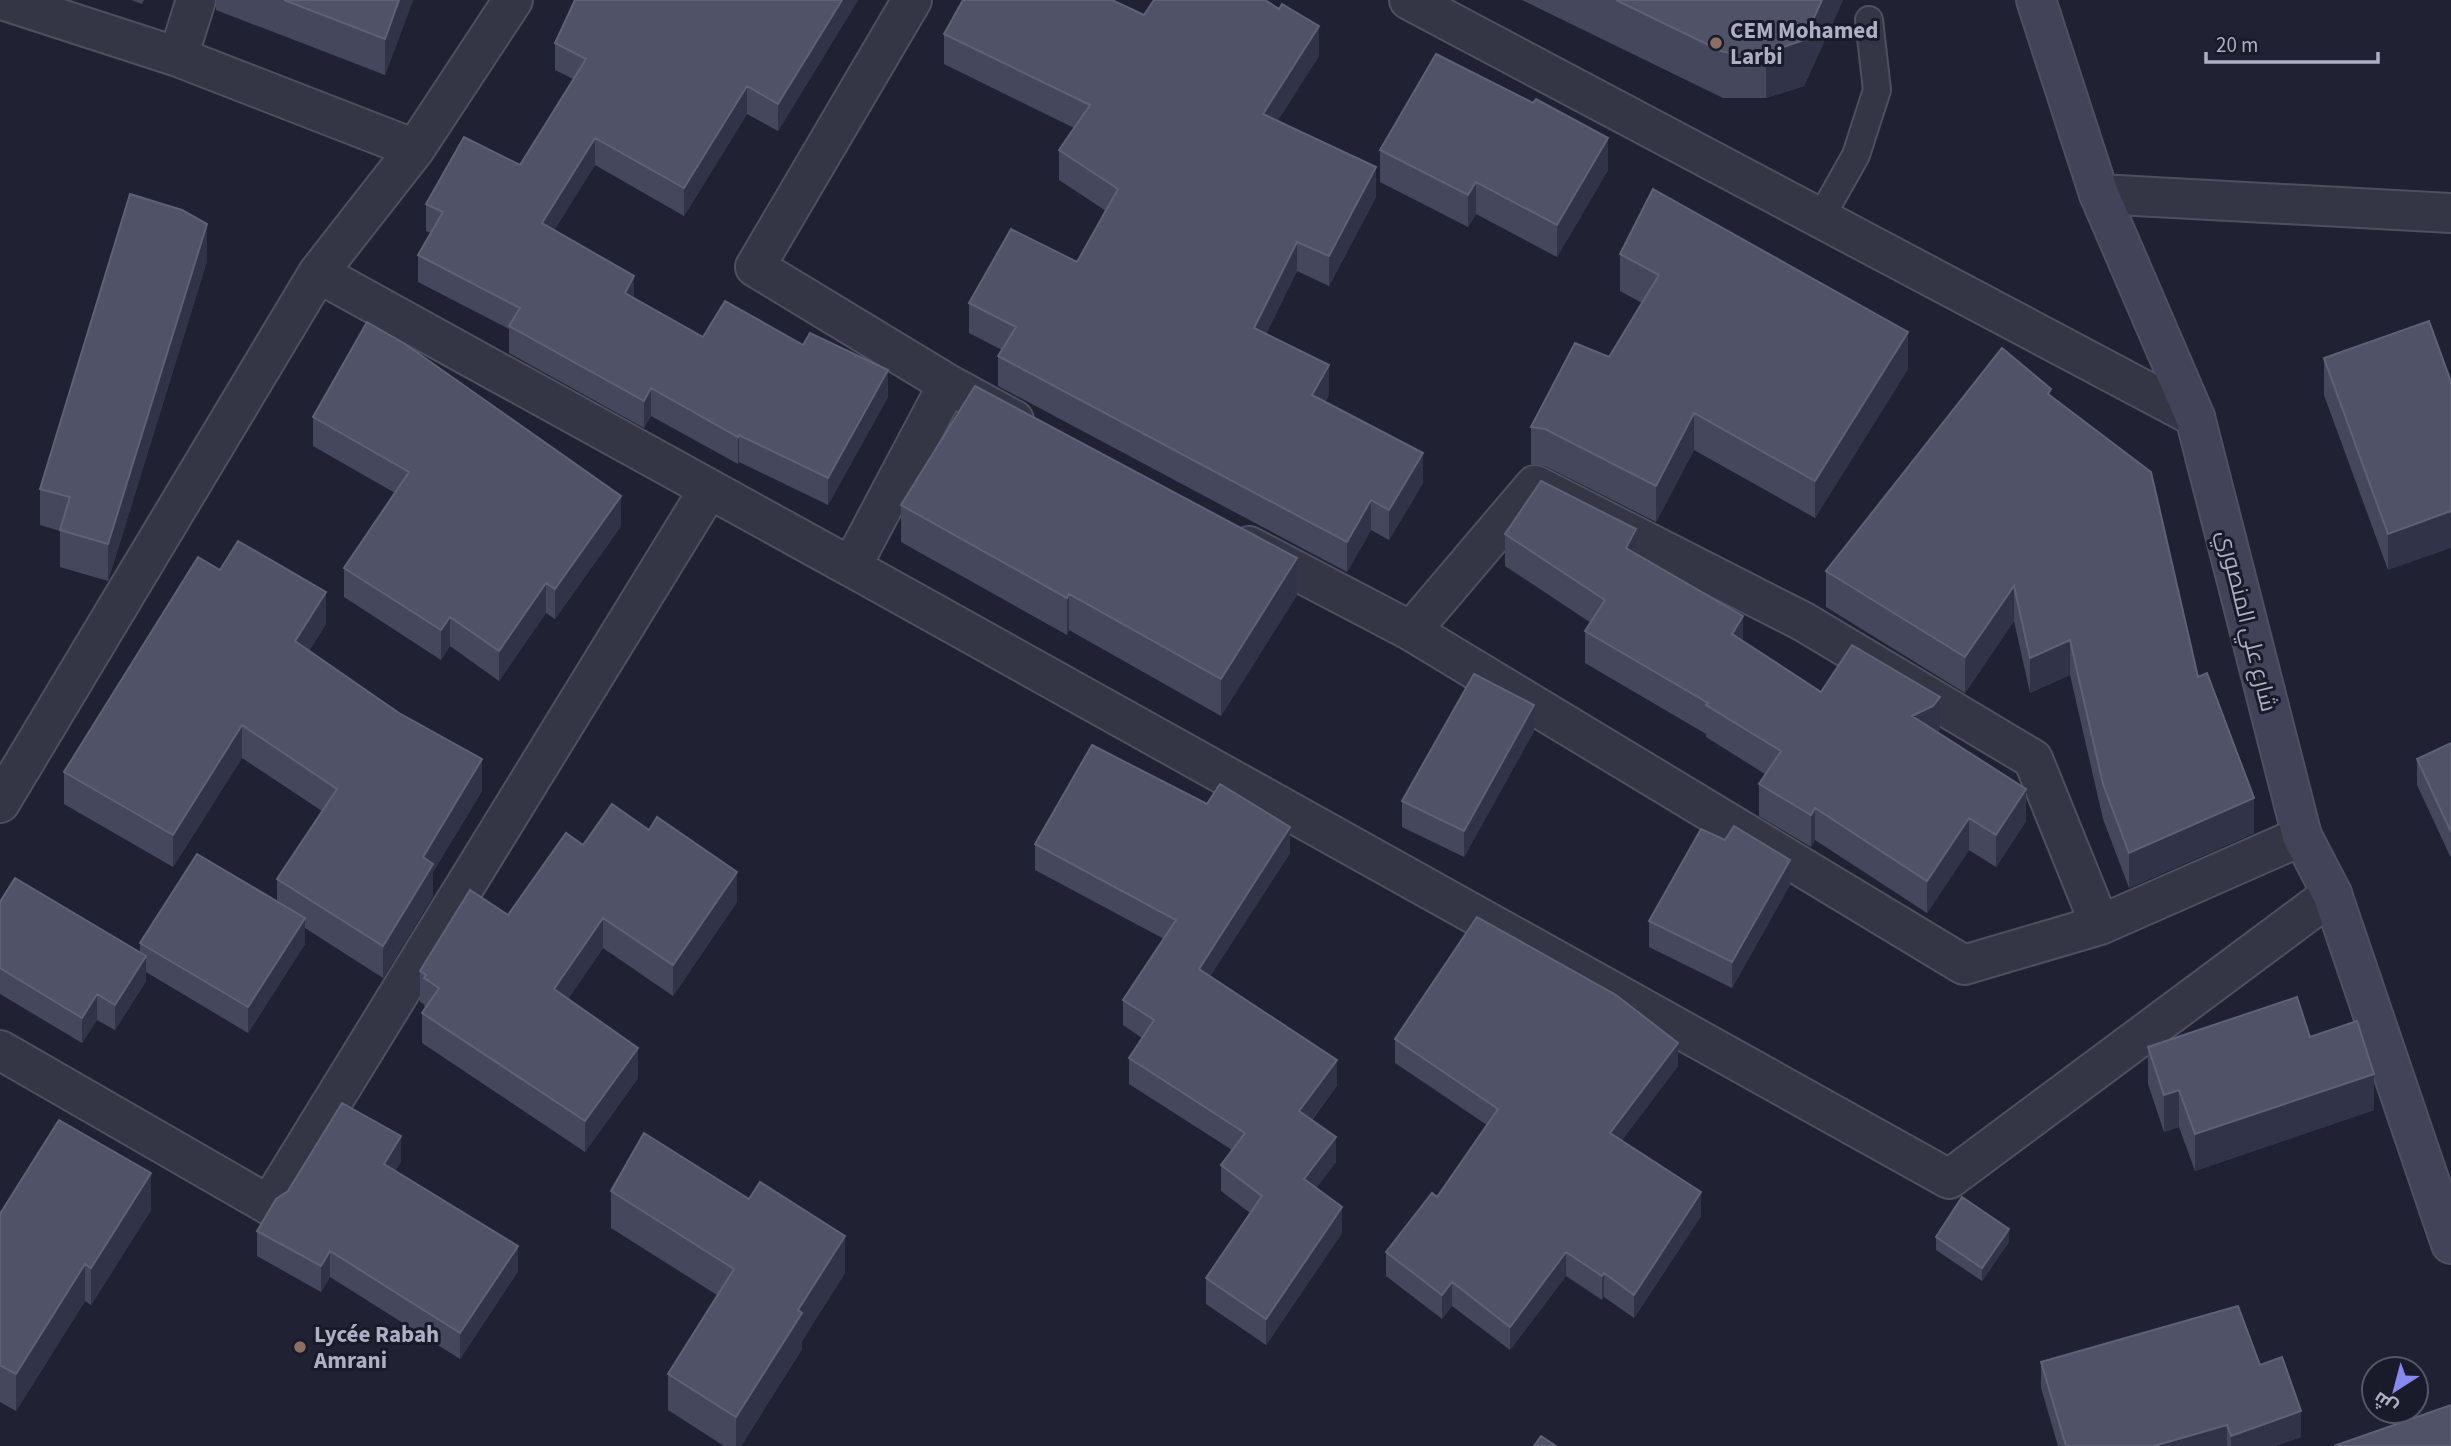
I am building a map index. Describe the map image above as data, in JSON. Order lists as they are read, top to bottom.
{
  "streets": {
    "main road": ["شارع علي المنصوري"]
  },
  "places": ["CEM Mohamed Larbi", "Lycée Rabah Amrani"],
  "scale_bar": "20 m",
  "north": "bottom left"
}
